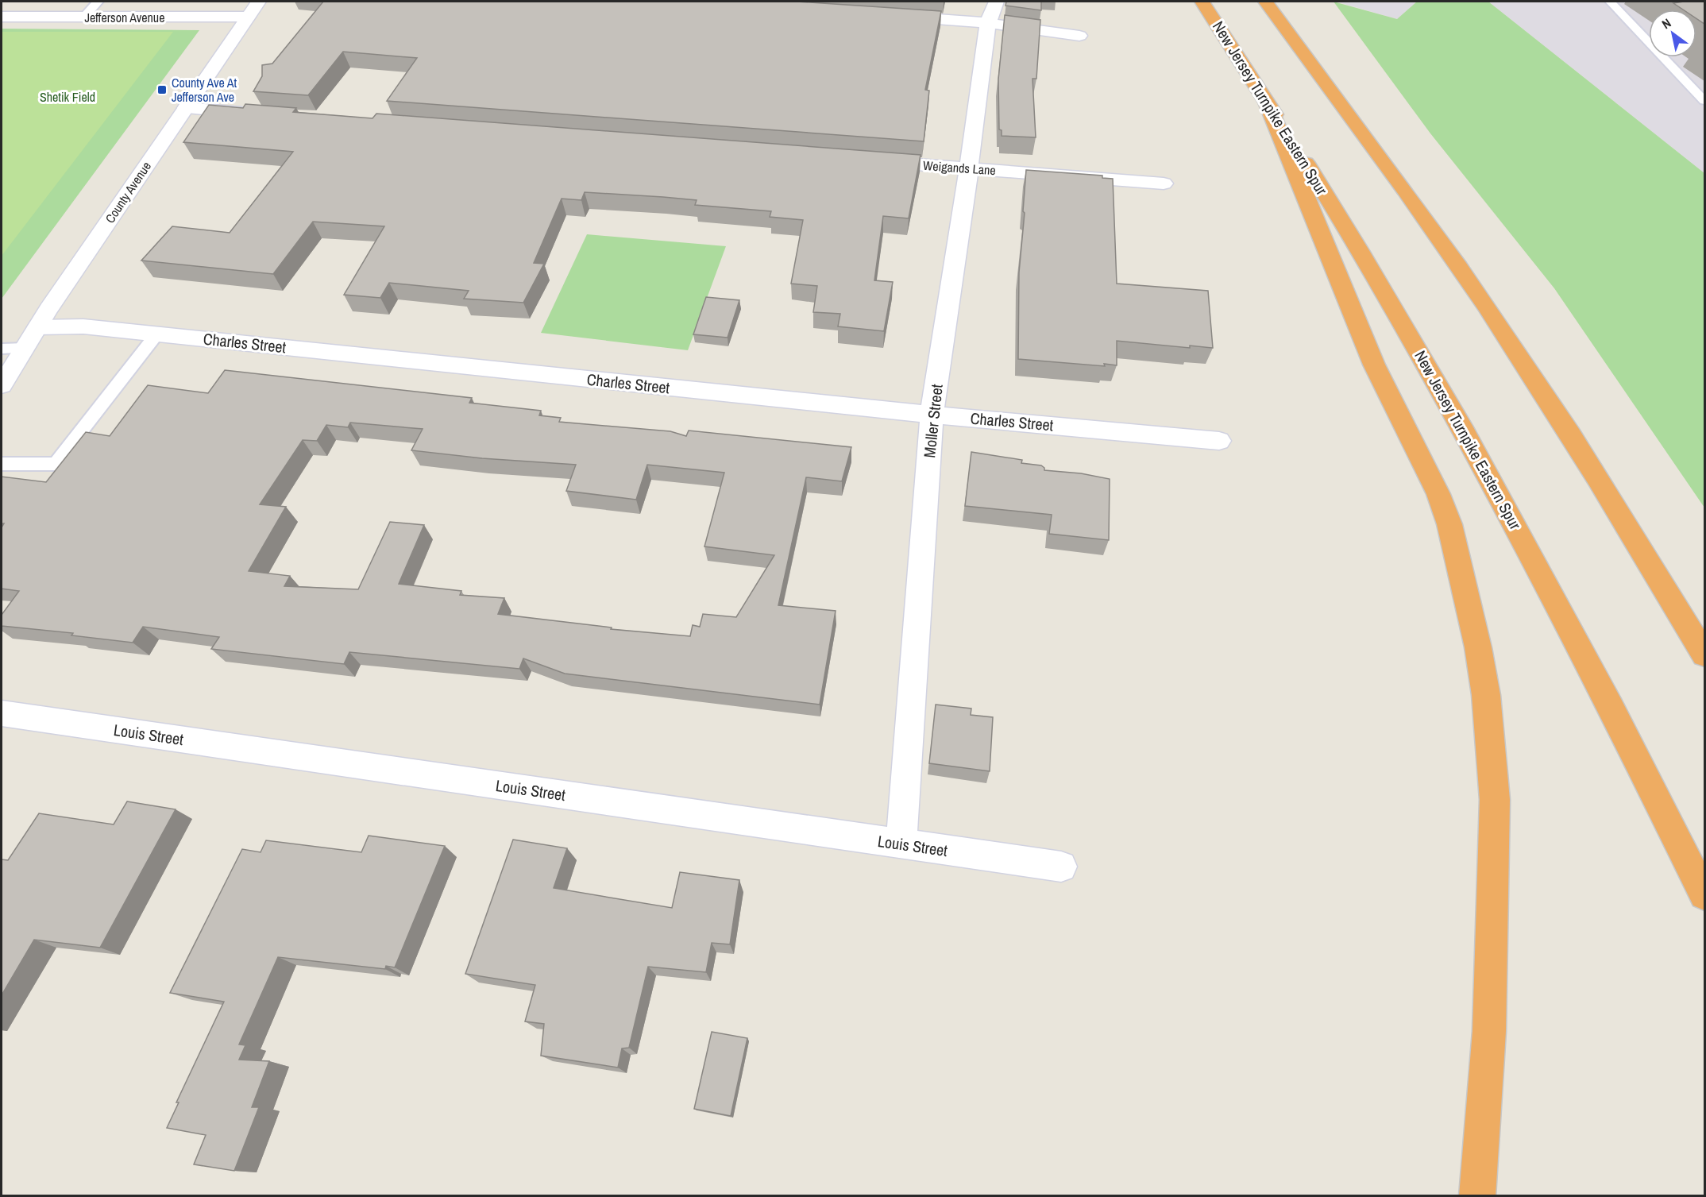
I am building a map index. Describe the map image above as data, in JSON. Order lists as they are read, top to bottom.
{
  "streets": {
    "highway": ["New Jersey Turnpike Eastern Spur"],
    "street": [
      "Jefferson Avenue",
      "Weigands Lane",
      "County Avenue",
      "Charles Street",
      "Moller Street",
      "Louis Street"
    ]
  },
  "crossings": [
    ["Jefferson Avenue", "County Avenue"],
    ["Weigands Lane", "Moller Street"],
    ["County Avenue", "Charles Street"],
    ["Charles Street", "Moller Street"],
    ["Moller Street", "Louis Street"]
  ],
  "parks": ["Shetik Field"],
  "places": {
    "transit": ["County Ave At Jefferson Ave"]
  },
  "north": "top left"
}
